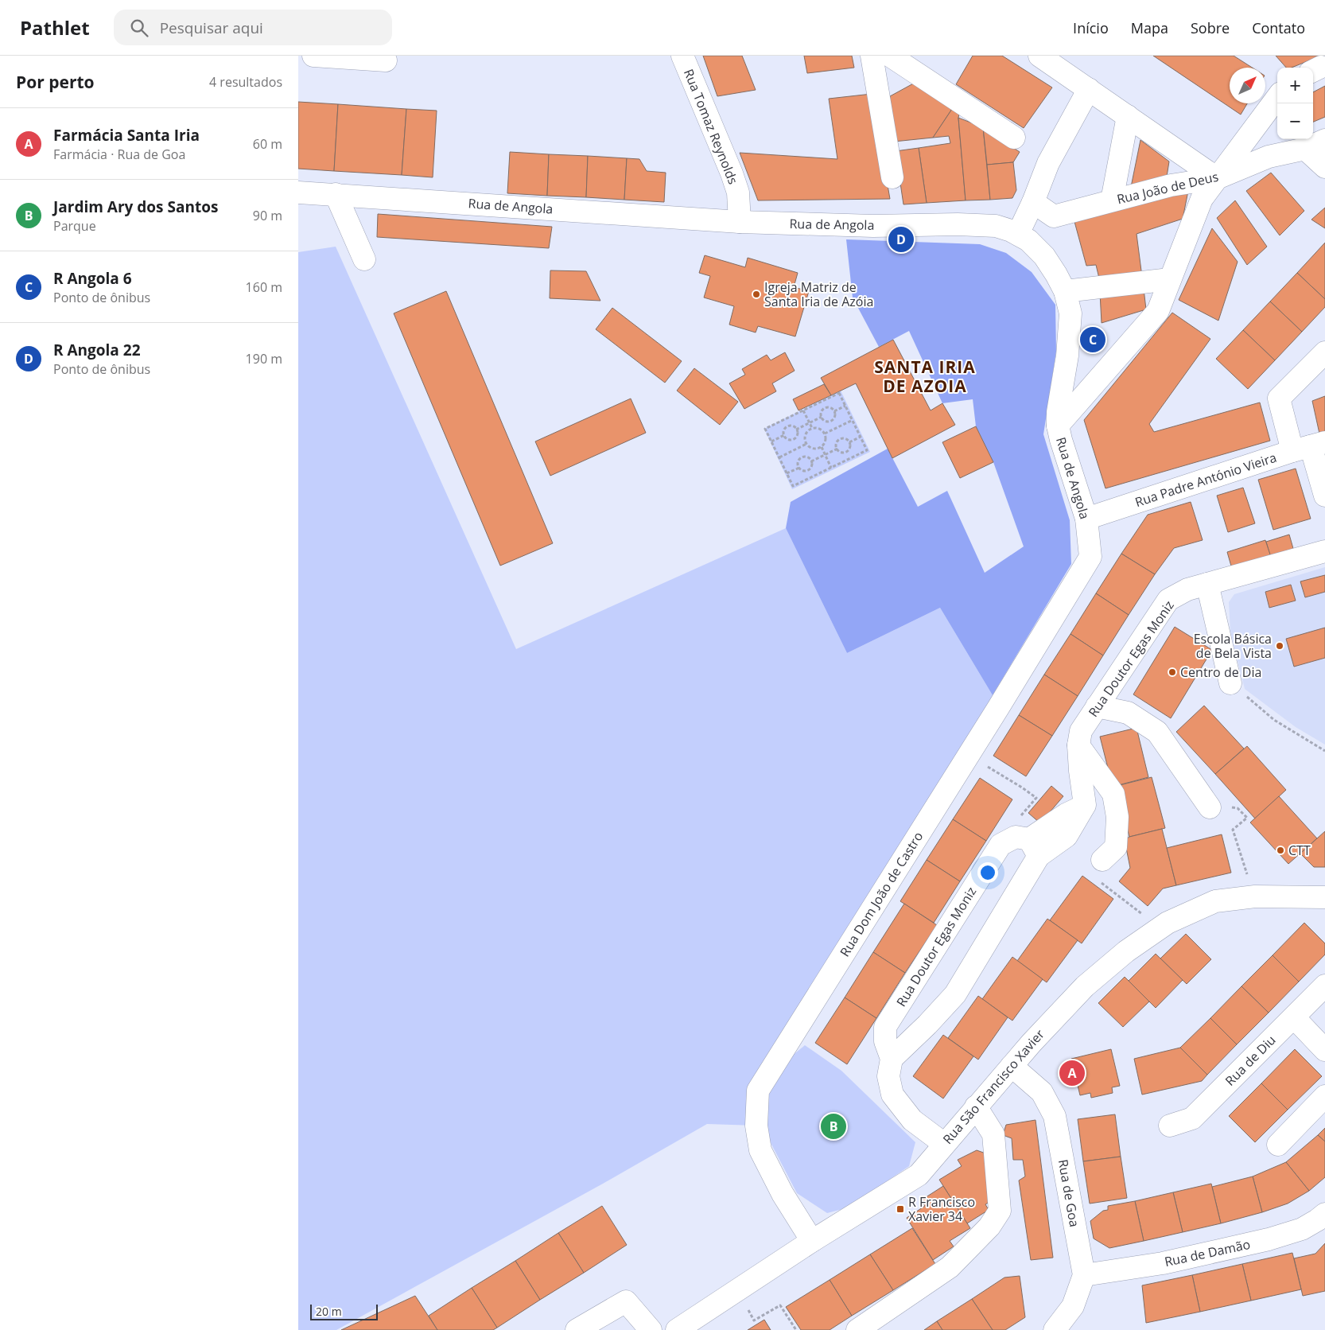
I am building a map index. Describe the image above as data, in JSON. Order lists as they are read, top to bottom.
{
  "streets": {
    "street": [
      "Rua Tomaz Reynolds",
      "Rua João de Deus",
      "Rua de Angola",
      "Rua Padre António Vieira",
      "Rua Doutor Egas Moniz",
      "Rua Dom João de Castro",
      "Rua de Diu",
      "Rua São Francisco Xavier",
      "Rua de Goa",
      "Rua de Damão"
    ]
  },
  "crossings": [
    ["Rua Tomaz Reynolds", "Rua de Angola"],
    ["Rua de Angola", "Rua Padre António Vieira"],
    ["Rua de Angola", "Rua Dom João de Castro"],
    ["Rua Doutor Egas Moniz", "Rua São Francisco Xavier"],
    ["Rua Dom João de Castro", "Rua São Francisco Xavier"],
    ["Rua São Francisco Xavier", "Rua de Goa"],
    ["Rua de Goa", "Rua de Damão"]
  ],
  "districts": ["SANTA IRIA DE AZOIA"],
  "places": {
    "other": [
      "Igreja Matriz de Santa Iria de Azóia",
      "Escola Básica de Bela Vista",
      "Centro de Dia",
      "CTT"
    ],
    "transit": ["R Francisco Xavier 34"]
  },
  "scale_bar": "20 m",
  "north": "top right",
  "page": {
    "header": "Pathlet",
    "search": "Pesquisar aqui",
    "nav": [
      "Início",
      "Mapa",
      "Sobre",
      "Contato"
    ],
    "heading": ["Por perto", "4 resultados"],
    "map_buttons": ["+", "−"],
    "list": [
      {
        "mark": "A",
        "name": "Farmácia Santa Iria",
        "note": "Farmácia · Rua de Goa",
        "value": "60 m"
      },
      {
        "mark": "B",
        "name": "Jardim Ary dos Santos",
        "note": "Parque",
        "value": "90 m"
      },
      {
        "mark": "C",
        "name": "R Angola 6",
        "note": "Ponto de ônibus",
        "value": "160 m"
      },
      {
        "mark": "D",
        "name": "R Angola 22",
        "note": "Ponto de ônibus",
        "value": "190 m"
      }
    ],
    "pins": [
      "D",
      "C",
      "A",
      "B"
    ],
    "scale": "20 m"
  }
}
